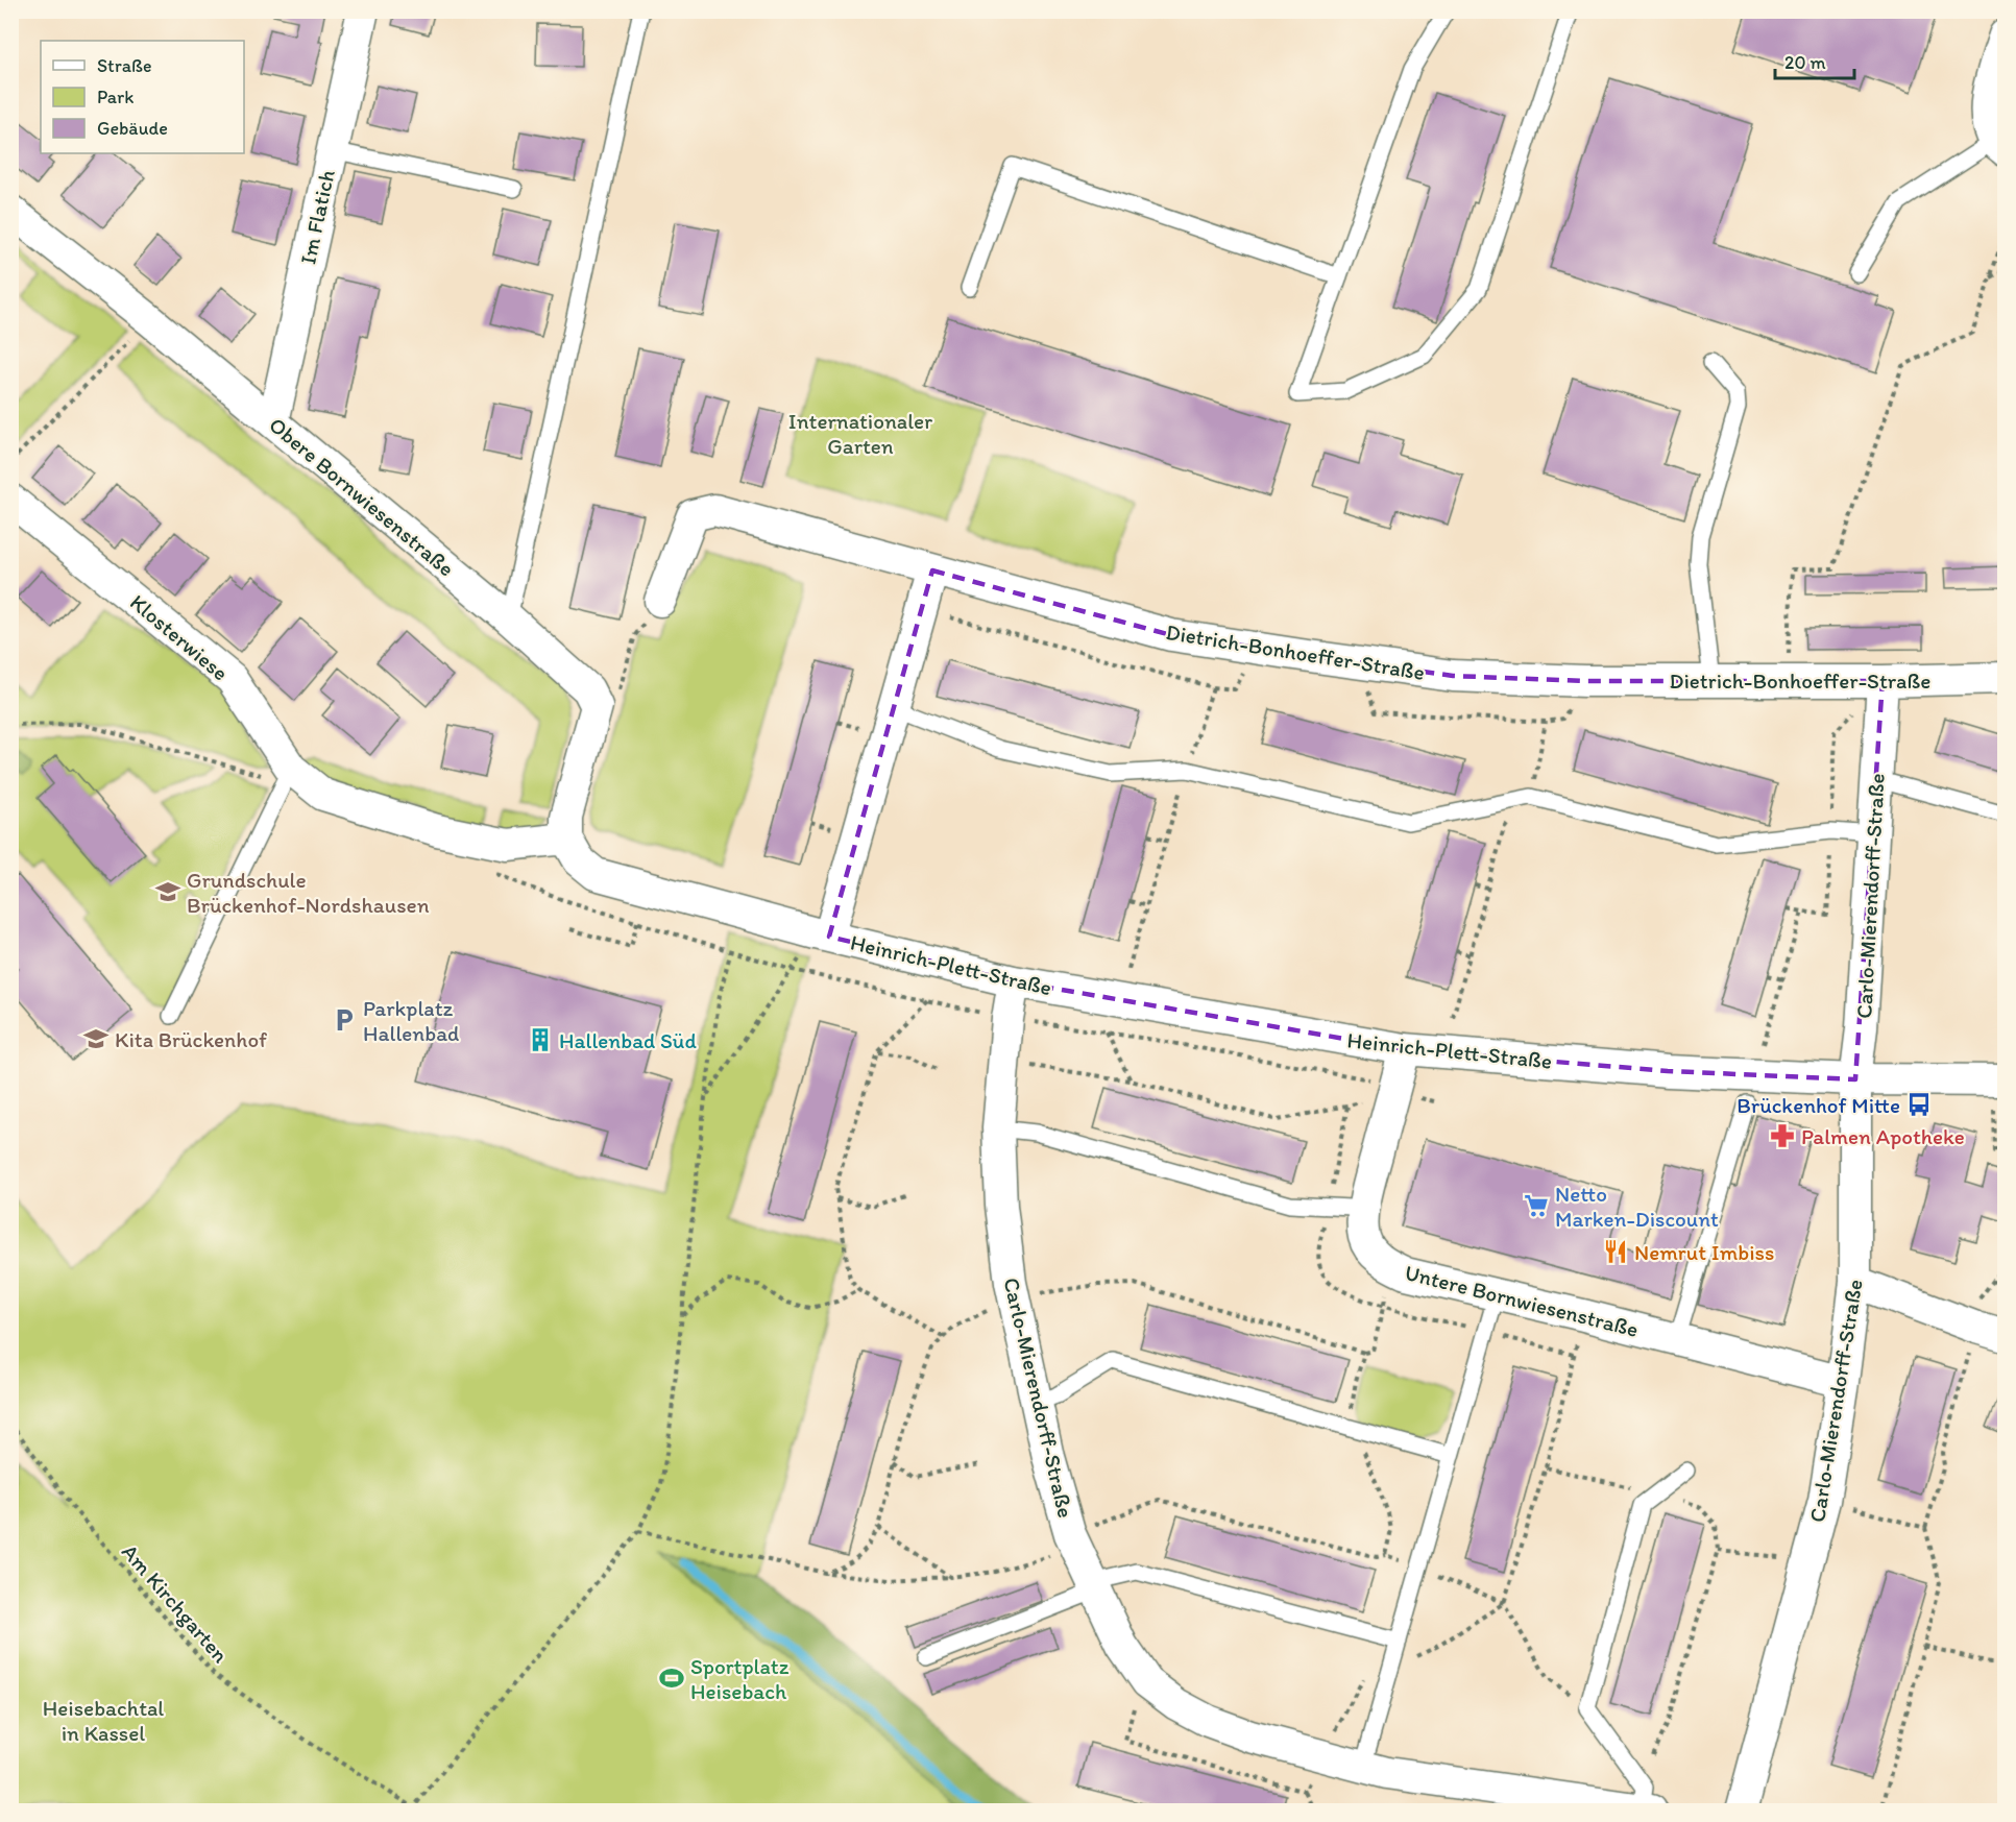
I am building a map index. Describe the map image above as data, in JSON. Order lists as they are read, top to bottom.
{
  "streets": {
    "street": [
      "Im Flatich",
      "Obere Bornwiesenstraße",
      "Klosterwiese",
      "Dietrich-Bonhoeffer-Straße",
      "Carlo-Mierendorff-Straße",
      "Heinrich-Plett-Straße",
      "Untere Bornwiesenstraße"
    ],
    "path": ["Am Kirchgarten"]
  },
  "crossings": [
    ["Im Flatich", "Obere Bornwiesenstraße"],
    ["Klosterwiese", "Heinrich-Plett-Straße"],
    ["Dietrich-Bonhoeffer-Straße", "Carlo-Mierendorff-Straße"],
    ["Dietrich-Bonhoeffer-Straße", "Heinrich-Plett-Straße"],
    ["Carlo-Mierendorff-Straße", "Heinrich-Plett-Straße"],
    ["Carlo-Mierendorff-Straße", "Untere Bornwiesenstraße"],
    ["Heinrich-Plett-Straße", "Untere Bornwiesenstraße"]
  ],
  "parks": ["Internationaler Garten", "Heisebachtal in Kassel"],
  "places": {
    "school or university": ["Grundschule Brückenhof-Nordshausen", "Kita Brückenhof"],
    "parking": ["Parkplatz Hallenbad"],
    "building": ["Hallenbad Süd"],
    "bus stop": ["Brückenhof Mitte"],
    "pharmacy": ["Palmen Apotheke"],
    "supermarket": ["Netto Marken-Discount"],
    "restaurant": ["Nemrut Imbiss"],
    "sports": ["Sportplatz Heisebach"]
  },
  "legend": ["Straße", "Park", "Gebäude"],
  "scale_bar": "20 m"
}
